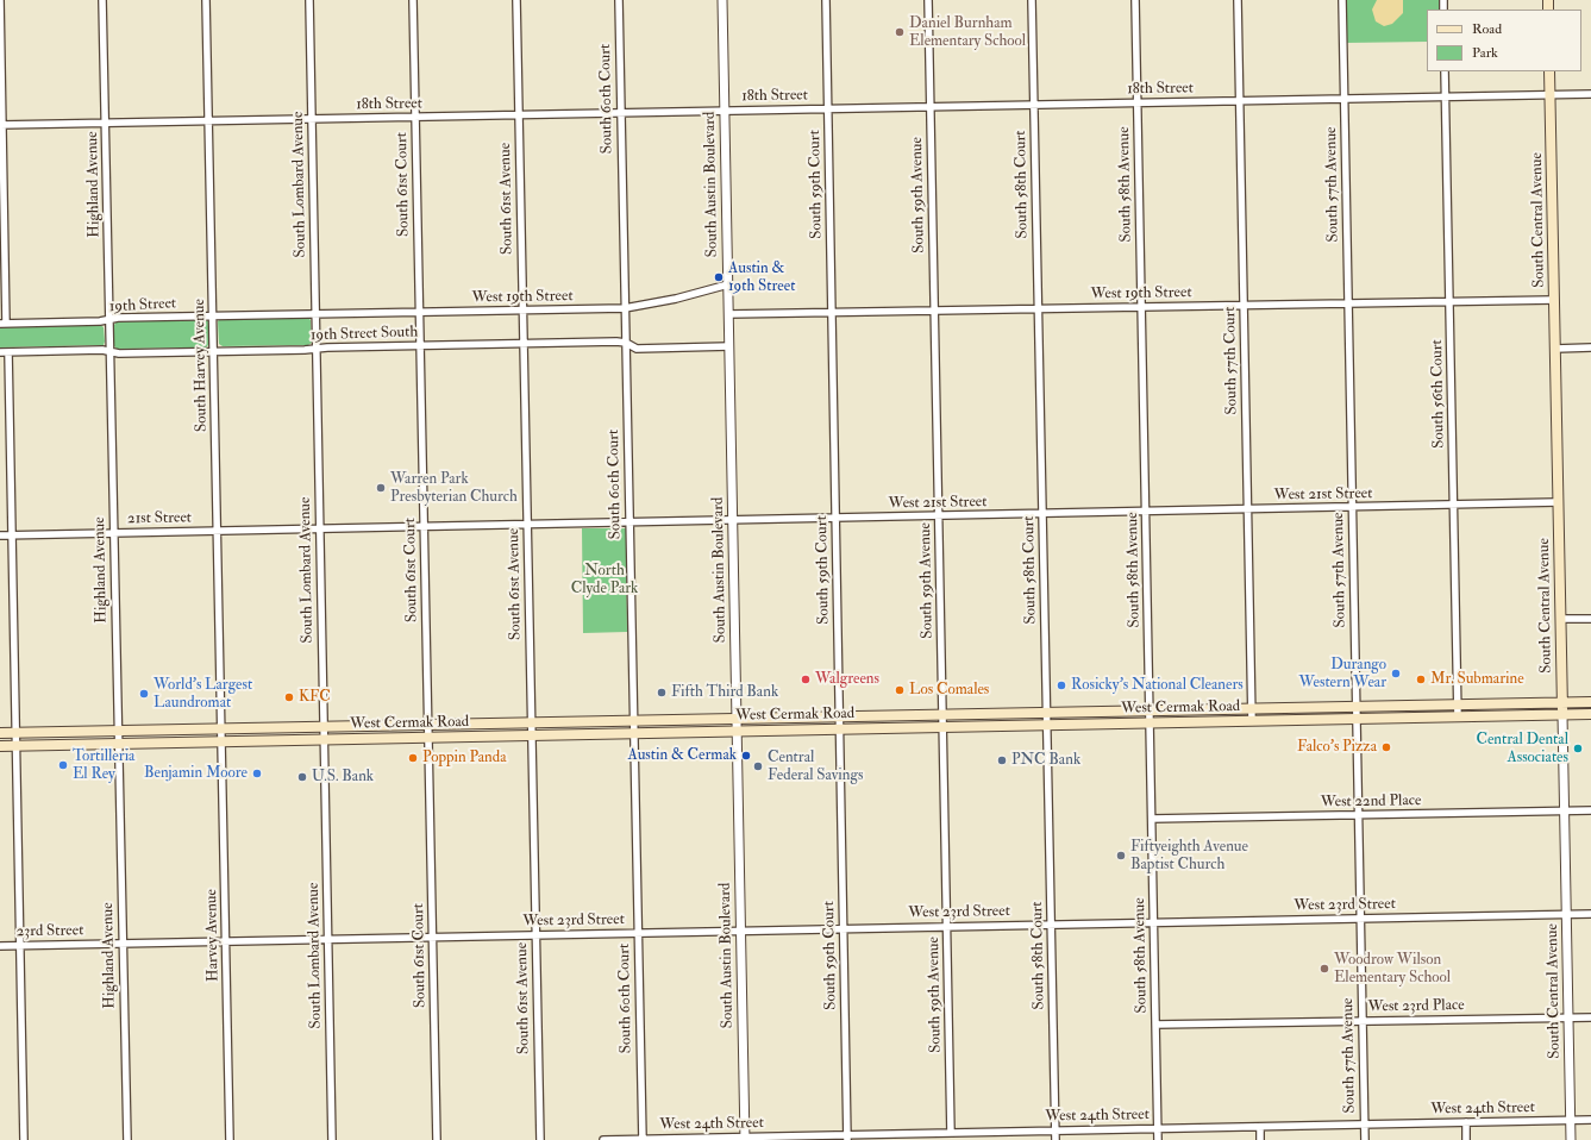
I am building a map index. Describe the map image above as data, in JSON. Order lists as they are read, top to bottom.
{
  "streets": {
    "main road": ["South Central Avenue", "West Cermak Road"],
    "street": [
      "18th Street",
      "South 60th Court",
      "Highland Avenue",
      "South Lombard Avenue",
      "South 61st Court",
      "South Austin Boulevard",
      "South 59th Court",
      "South 58th Court",
      "South 58th Avenue",
      "South 57th Avenue",
      "South 59th Avenue",
      "South 61st Avenue",
      "West 19th Street",
      "19th Street",
      "19th Street South",
      "South 57th Court",
      "South Harvey Avenue",
      "South 56th Court",
      "West 21st Street",
      "21st Street",
      "West 22nd Place",
      "West 23rd Street",
      "23rd Street",
      "Harvey Avenue",
      "West 23rd Place",
      "West 24th Street"
    ]
  },
  "crossings": [
    ["18th Street", "South 60th Court"],
    ["18th Street", "Highland Avenue"],
    ["18th Street", "South Lombard Avenue"],
    ["18th Street", "South 61st Court"],
    ["18th Street", "South Austin Boulevard"],
    ["18th Street", "South 59th Court"],
    ["18th Street", "South 58th Court"],
    ["18th Street", "South 58th Avenue"],
    ["18th Street", "South 57th Avenue"],
    ["18th Street", "South 59th Avenue"],
    ["18th Street", "South 61st Avenue"],
    ["18th Street", "South Central Avenue"],
    ["18th Street", "South 57th Court"],
    ["18th Street", "South Harvey Avenue"],
    ["18th Street", "South 56th Court"],
    ["South 60th Court", "West 19th Street"],
    ["South 60th Court", "19th Street South"],
    ["South 60th Court", "West 21st Street"],
    ["South 60th Court", "West Cermak Road"],
    ["South 60th Court", "West 23rd Street"],
    ["South 60th Court", "West 24th Street"],
    ["Highland Avenue", "19th Street"],
    ["Highland Avenue", "19th Street South"],
    ["Highland Avenue", "21st Street"],
    ["Highland Avenue", "West Cermak Road"],
    ["Highland Avenue", "23rd Street"],
    ["South Lombard Avenue", "West 19th Street"],
    ["South Lombard Avenue", "19th Street"],
    ["South Lombard Avenue", "19th Street South"],
    ["South Lombard Avenue", "West 21st Street"],
    ["South Lombard Avenue", "21st Street"],
    ["South Lombard Avenue", "West Cermak Road"],
    ["South Lombard Avenue", "West 23rd Street"],
    ["South Lombard Avenue", "23rd Street"],
    ["South 61st Court", "West 19th Street"],
    ["South 61st Court", "19th Street South"],
    ["South 61st Court", "West 21st Street"],
    ["South 61st Court", "West Cermak Road"],
    ["South 61st Court", "West 23rd Street"],
    ["South Austin Boulevard", "West 19th Street"],
    ["South Austin Boulevard", "19th Street South"],
    ["South Austin Boulevard", "West 21st Street"],
    ["South Austin Boulevard", "West Cermak Road"],
    ["South Austin Boulevard", "West 23rd Street"],
    ["South Austin Boulevard", "West 24th Street"],
    ["South 59th Court", "West 19th Street"],
    ["South 59th Court", "West 21st Street"],
    ["South 59th Court", "West Cermak Road"],
    ["South 59th Court", "West 23rd Street"],
    ["South 59th Court", "West 24th Street"],
    ["South 58th Court", "West 19th Street"],
    ["South 58th Court", "West 21st Street"],
    ["South 58th Court", "West Cermak Road"],
    ["South 58th Court", "West 23rd Street"],
    ["South 58th Court", "West 24th Street"],
    ["South 58th Avenue", "West 19th Street"],
    ["South 58th Avenue", "West 21st Street"],
    ["South 58th Avenue", "West Cermak Road"],
    ["South 58th Avenue", "West 22nd Place"],
    ["South 58th Avenue", "West 23rd Street"],
    ["South 58th Avenue", "West 23rd Place"],
    ["South 58th Avenue", "West 24th Street"],
    ["South 57th Avenue", "West 19th Street"],
    ["South 57th Avenue", "West 21st Street"],
    ["South 57th Avenue", "West Cermak Road"],
    ["South 57th Avenue", "West 22nd Place"],
    ["South 57th Avenue", "West 23rd Street"],
    ["South 57th Avenue", "West 23rd Place"],
    ["South 57th Avenue", "West 24th Street"],
    ["South 59th Avenue", "West 19th Street"],
    ["South 59th Avenue", "West 21st Street"],
    ["South 59th Avenue", "West Cermak Road"],
    ["South 59th Avenue", "West 23rd Street"],
    ["South 59th Avenue", "West 24th Street"],
    ["South 61st Avenue", "West 19th Street"],
    ["South 61st Avenue", "19th Street South"],
    ["South 61st Avenue", "West 21st Street"],
    ["South 61st Avenue", "West Cermak Road"],
    ["South 61st Avenue", "West 23rd Street"],
    ["South Central Avenue", "West 19th Street"],
    ["South Central Avenue", "West 21st Street"],
    ["South Central Avenue", "West Cermak Road"],
    ["South Central Avenue", "West 22nd Place"],
    ["South Central Avenue", "West 23rd Street"],
    ["South Central Avenue", "West 23rd Place"],
    ["South Central Avenue", "West 24th Street"],
    ["West 19th Street", "19th Street"],
    ["West 19th Street", "South 57th Court"],
    ["West 19th Street", "South 56th Court"],
    ["19th Street", "South Harvey Avenue"],
    ["19th Street South", "South Harvey Avenue"],
    ["South 57th Court", "West 21st Street"],
    ["South 57th Court", "West Cermak Road"],
    ["South Harvey Avenue", "21st Street"],
    ["South Harvey Avenue", "West Cermak Road"],
    ["South Harvey Avenue", "Harvey Avenue"],
    ["South 56th Court", "West 21st Street"],
    ["South 56th Court", "West Cermak Road"],
    ["West 21st Street", "21st Street"],
    ["West Cermak Road", "Harvey Avenue"],
    ["West 23rd Street", "23rd Street"],
    ["23rd Street", "Harvey Avenue"]
  ],
  "parks": ["North Clyde Park"],
  "places": [
    "Daniel Burnham Elementary School",
    "Austin & 19th Street",
    "Warren Park Presbyterian Church",
    "Durango Western Wear",
    "Walgreens",
    "Mr. Submarine",
    "Rosicky's National Cleaners",
    "Los Comales",
    "Fifth Third Bank",
    "World's Largest Laundromat",
    "KFC",
    "Falco's Pizza",
    "Central Dental Associates",
    "Austin & Cermak",
    "Poppin Panda",
    "PNC Bank",
    "Tortilleria El Rey",
    "Central Federal Savings",
    "Benjamin Moore",
    "U.S. Bank",
    "Fiftyeighth Avenue Baptist Church",
    "Woodrow Wilson Elementary School"
  ],
  "legend": ["Road", "Park"]
}
